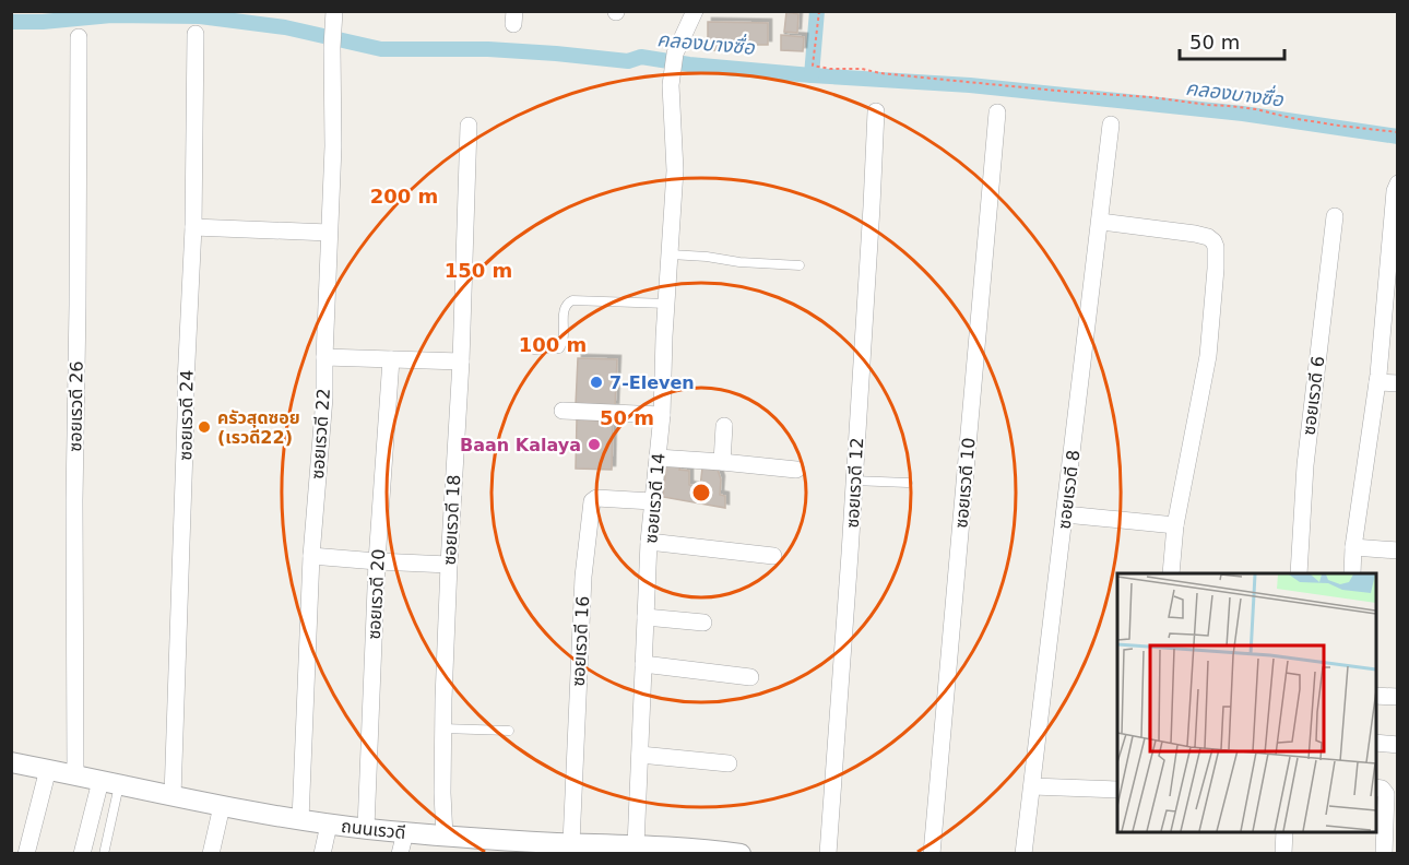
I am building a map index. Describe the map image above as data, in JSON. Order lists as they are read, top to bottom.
{
  "streets": {
    "street": [
      "ซอยเรวดี 6",
      "ซอยเรวดี 26",
      "ซอยเรวดี 24",
      "ซอยเรวดี 22",
      "ซอยเรวดี 12",
      "ซอยเรวดี 10",
      "ซอยเรวดี 8",
      "ซอยเรวดี 14",
      "ซอยเรวดี 18",
      "ซอยเรวดี 20",
      "ซอยเรวดี 16",
      "ถนนเรวดี"
    ]
  },
  "crossings": [
    ["ซอยเรวดี 26", "ถนนเรวดี"],
    ["ซอยเรวดี 24", "ถนนเรวดี"],
    ["ซอยเรวดี 22", "ถนนเรวดี"],
    ["ซอยเรวดี 14", "ซอยเรวดี 16"],
    ["ซอยเรวดี 14", "ถนนเรวดี"],
    ["ซอยเรวดี 18", "ถนนเรวดี"],
    ["ซอยเรวดี 20", "ถนนเรวดี"],
    ["ซอยเรวดี 16", "ถนนเรวดี"]
  ],
  "water": ["คลองบางซื่อ"],
  "places": ["7-Eleven", "ครัวสุดซอย (เรวดี22)", "Baan Kalaya"],
  "scale_bar": "50 m",
  "rings": [
    "200 m",
    "150 m",
    "100 m",
    "50 m"
  ]
}
